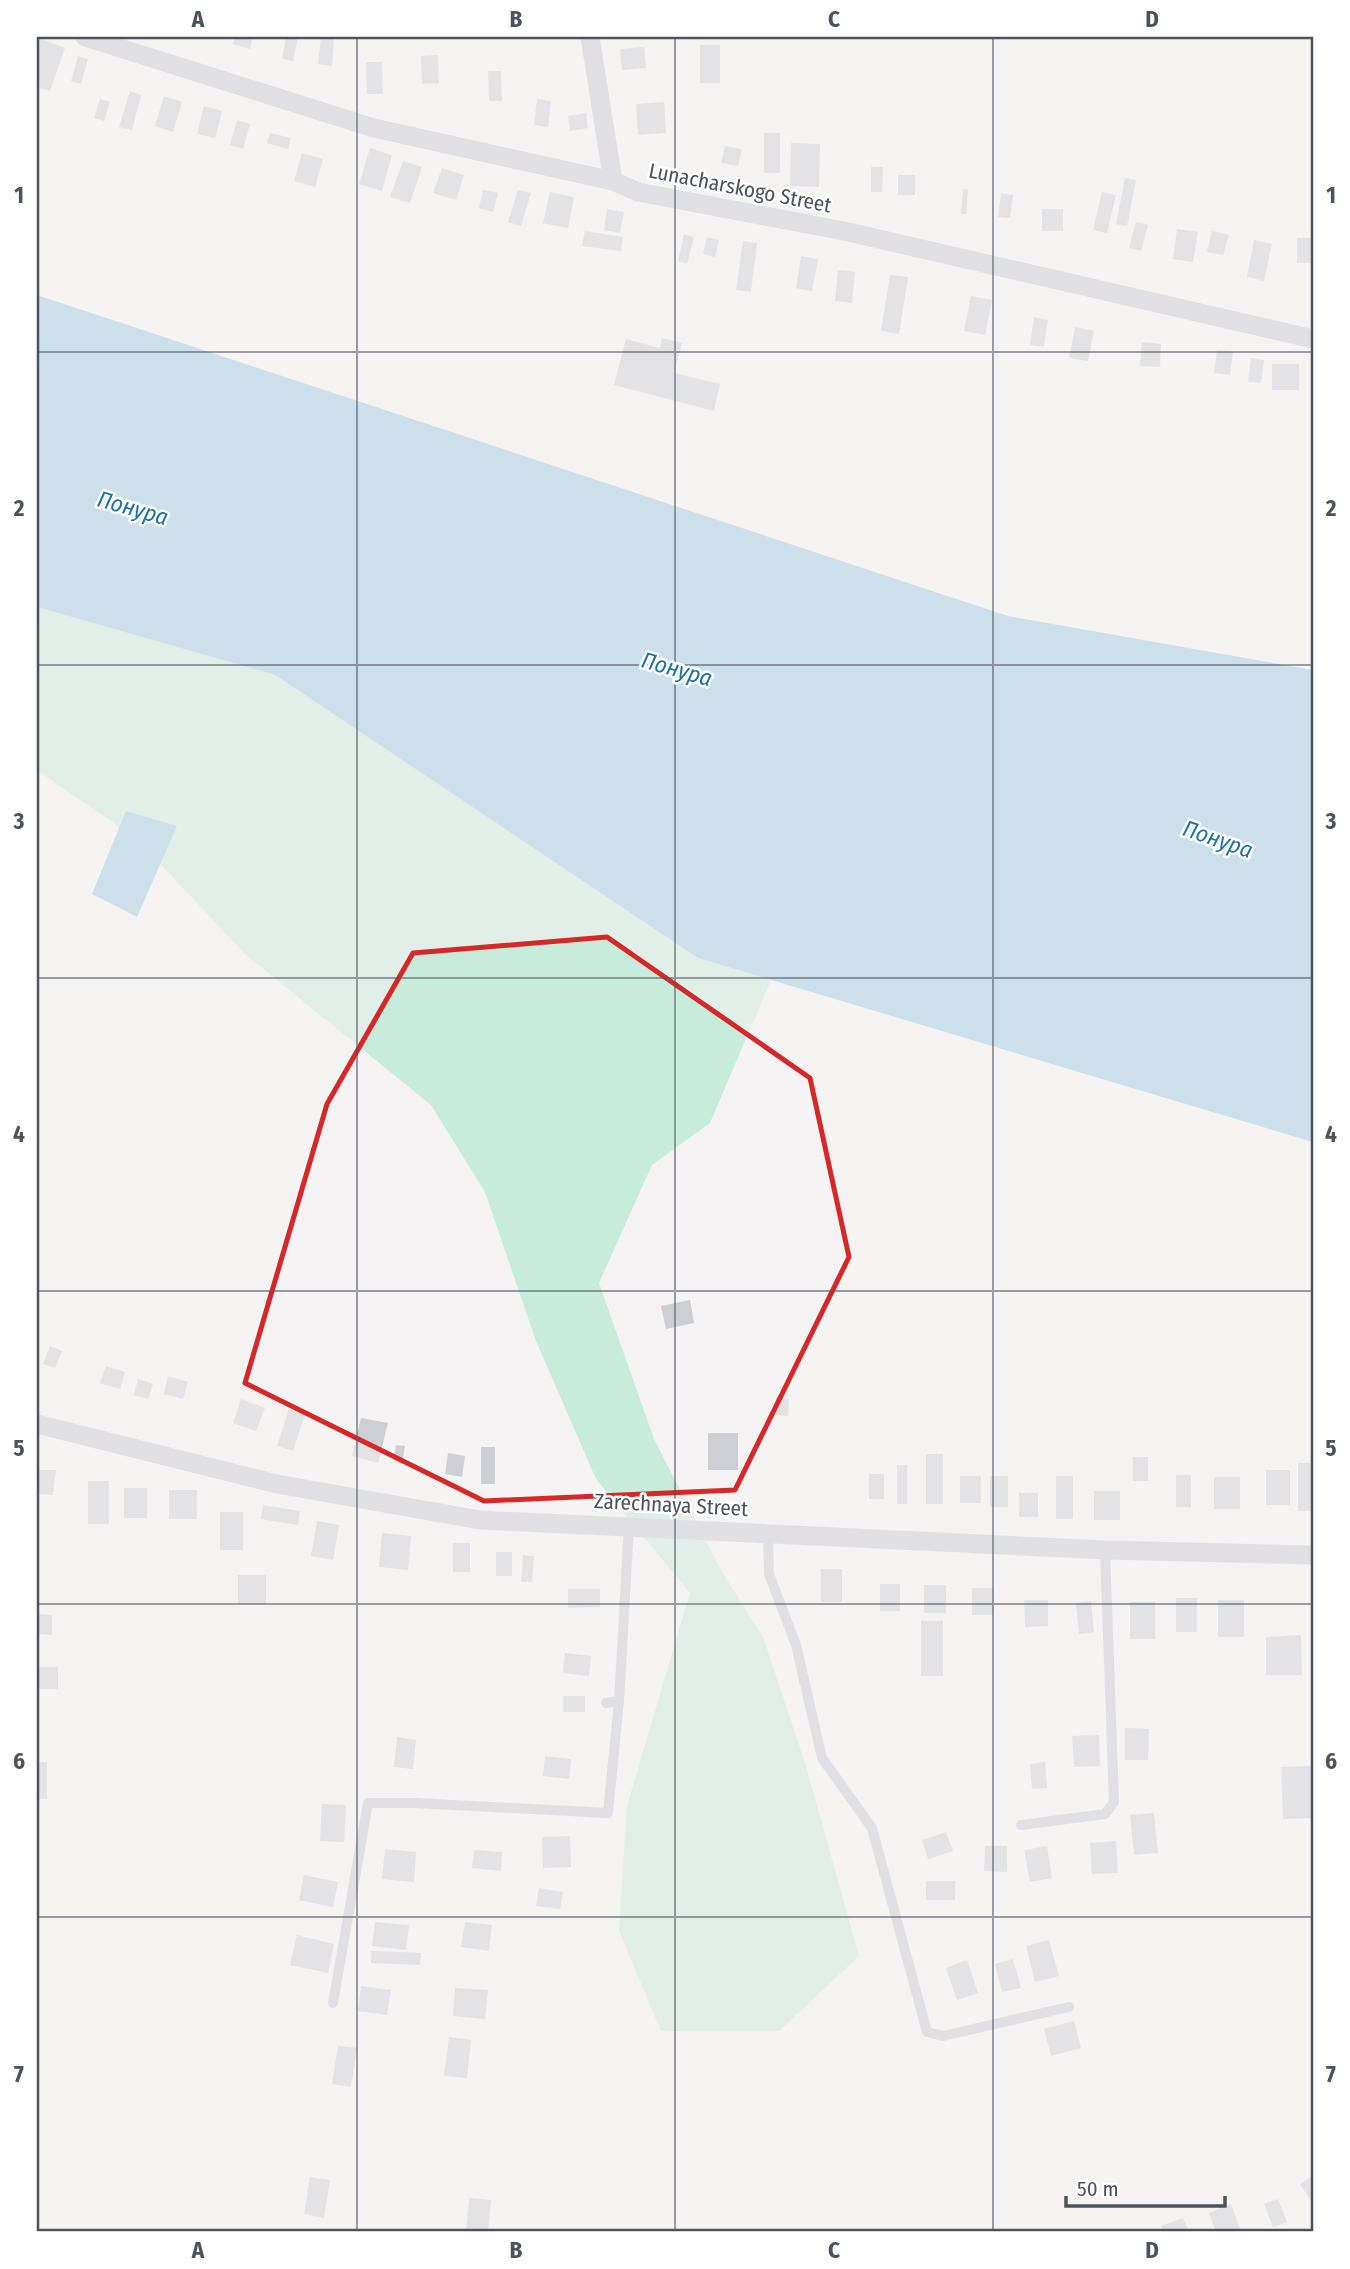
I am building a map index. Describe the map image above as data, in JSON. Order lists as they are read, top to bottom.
{
  "streets": {
    "street": ["Lunacharskogo Street", "Zarechnaya Street"]
  },
  "water": ["Понура"],
  "scale_bar": "50 m",
  "grid": {
    "columns": [
      "A",
      "B",
      "C",
      "D"
    ],
    "rows": [
      "1",
      "2",
      "3",
      "4",
      "5",
      "6",
      "7"
    ]
  }
}
